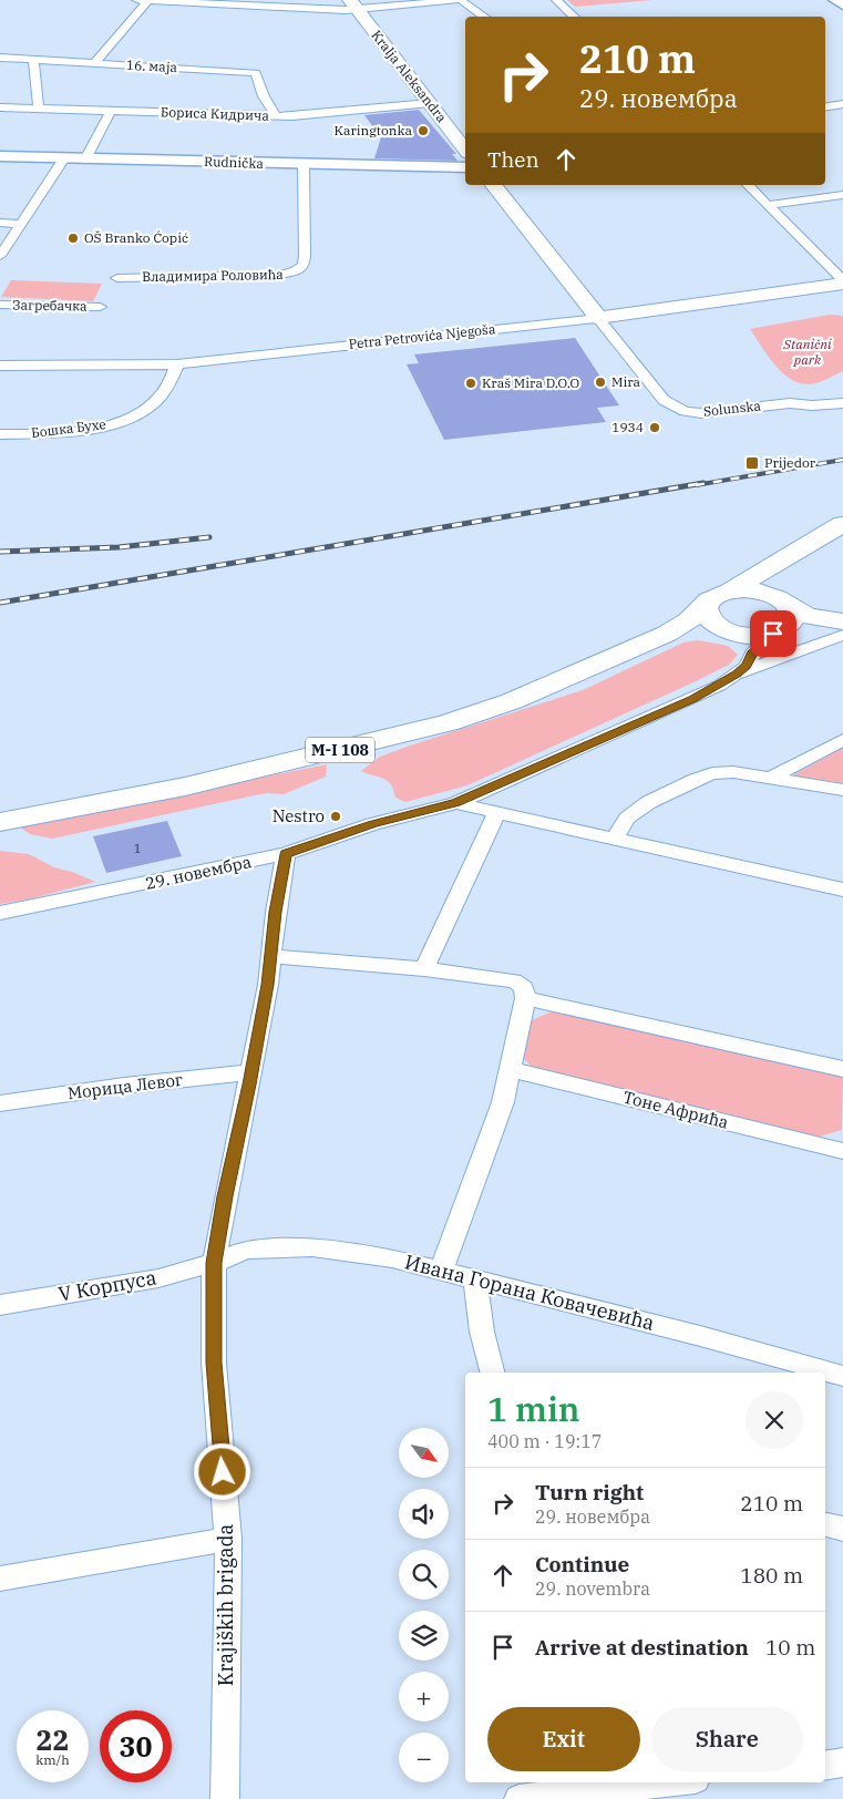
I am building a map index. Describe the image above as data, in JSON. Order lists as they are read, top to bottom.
{
  "streets": {
    "main road": ["Kralja Aleksandra", "Petra Petrovića Njegoša", "M-I 108"],
    "street": [
      "16. маја",
      "Бориса Kидрича",
      "Rudnička",
      "Владимира Роловића",
      "Загребачка",
      "Solunska",
      "Бошка Бухе",
      "29. новембра",
      "Морица Левог",
      "Тоне Афрића",
      "V Корпуса",
      "Ивана Горана Ковачевића",
      "Krajiških brigada"
    ]
  },
  "crossings": [
    ["16. маја", "Бориса Kидрича"],
    ["Kralja Aleksandra", "Бориса Kидрича"],
    ["Rudnička", "Владимира Роловића"],
    ["Petra Petrovića Njegoša", "Solunska"],
    ["Petra Petrovića Njegoša", "Бошка Бухе"],
    ["M-I 108", "29. новембра"],
    ["29. новембра", "Krajiških brigada"],
    ["Морица Левог", "Krajiških brigada"],
    ["V Корпуса", "Ивана Горана Ковачевића"],
    ["V Корпуса", "Krajiških brigada"],
    ["Ивана Горана Ковачевића", "Krajiških brigada"]
  ],
  "parks": ["Stanični park"],
  "places": {
    "other": [
      "Karingtonka",
      "OŠ Branko Ćopić",
      "Mira",
      "Kraš Mira D.O.O",
      "1934",
      "Nestro"
    ],
    "transit": ["Prijedor"]
  },
  "house_numbers": ["1"],
  "north": "bottom right",
  "page": {
    "turn": ["210 m", "29. новембра"],
    "then": "Then",
    "heading": ["1 min", "400 m · 19:17"],
    "map_buttons": ["+", "−"],
    "list": [
      {
        "name": "Turn right",
        "note": "29. новембра",
        "value": "210 m"
      },
      {
        "name": "Continue",
        "note": "29. novembra",
        "value": "180 m"
      },
      {
        "name": "Arrive at destination",
        "value": "10 m"
      }
    ],
    "buttons": ["Exit", "Share"],
    "speed": "22 km/h",
    "limit": "30"
  }
}
